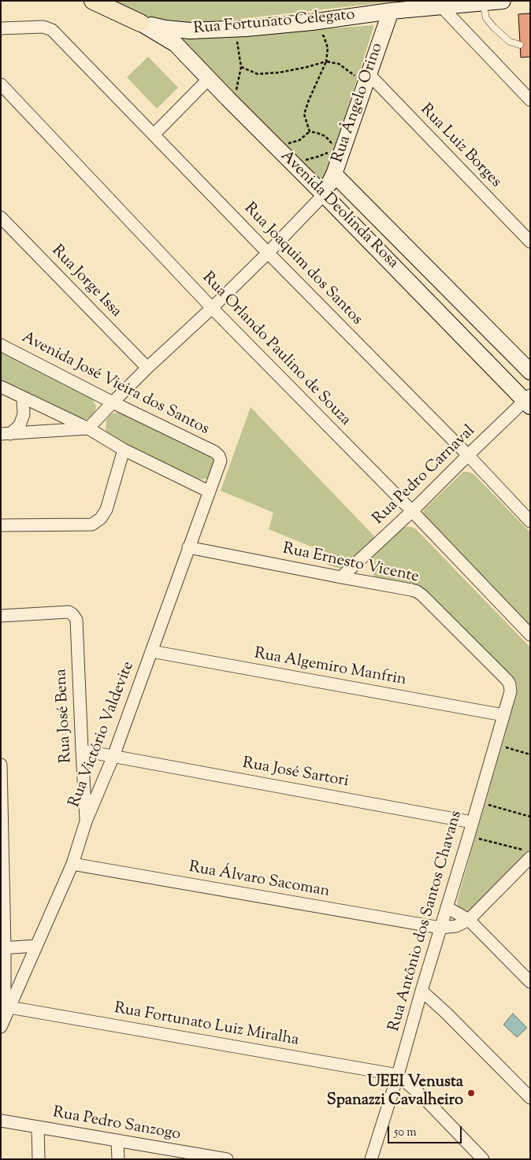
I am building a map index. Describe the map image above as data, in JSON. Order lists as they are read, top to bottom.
{
  "streets": {
    "street": [
      "Rua Fortunato Celegato",
      "Rua Ângelo Orino",
      "Rua Luiz Borges",
      "Avenida Deolinda Rosa",
      "Rua Joaquim dos Santos",
      "Rua Jorge Issa",
      "Rua Orlando Paulino de Souza",
      "Avenida José Vieira dos Santos",
      "Rua Pedro Carnaval",
      "Rua Ernesto Vicente",
      "Rua Algemiro Manfrin",
      "Rua José Bena",
      "Rua Victório Valdevite",
      "Rua José Sartori",
      "Rua Álvaro Sacoman",
      "Rua Antônio dos Santos Chavans",
      "Rua Fortunato Luiz Miralha",
      "Rua Pedro Sanzogo"
    ]
  },
  "crossings": [
    ["Rua Fortunato Celegato", "Rua Ângelo Orino"],
    ["Rua Fortunato Celegato", "Avenida Deolinda Rosa"],
    ["Rua Ângelo Orino", "Rua Luiz Borges"],
    ["Rua Ângelo Orino", "Avenida Deolinda Rosa"],
    ["Avenida Deolinda Rosa", "Rua Pedro Carnaval"],
    ["Rua Joaquim dos Santos", "Rua Pedro Carnaval"],
    ["Rua Orlando Paulino de Souza", "Rua Pedro Carnaval"],
    ["Avenida José Vieira dos Santos", "Rua Victório Valdevite"],
    ["Rua Pedro Carnaval", "Rua Ernesto Vicente"],
    ["Rua Ernesto Vicente", "Rua Victório Valdevite"],
    ["Rua Ernesto Vicente", "Rua Antônio dos Santos Chavans"],
    ["Rua Algemiro Manfrin", "Rua Victório Valdevite"],
    ["Rua Algemiro Manfrin", "Rua Antônio dos Santos Chavans"],
    ["Rua José Bena", "Rua Victório Valdevite"],
    ["Rua José Bena", "Rua José Sartori"],
    ["Rua Victório Valdevite", "Rua José Sartori"],
    ["Rua Victório Valdevite", "Rua Álvaro Sacoman"],
    ["Rua Victório Valdevite", "Rua Fortunato Luiz Miralha"],
    ["Rua José Sartori", "Rua Antônio dos Santos Chavans"],
    ["Rua Álvaro Sacoman", "Rua Antônio dos Santos Chavans"],
    ["Rua Antônio dos Santos Chavans", "Rua Fortunato Luiz Miralha"]
  ],
  "places": ["UEEI Venusta Spanazzi Cavalheiro"],
  "scale_bar": "50 m"
}
